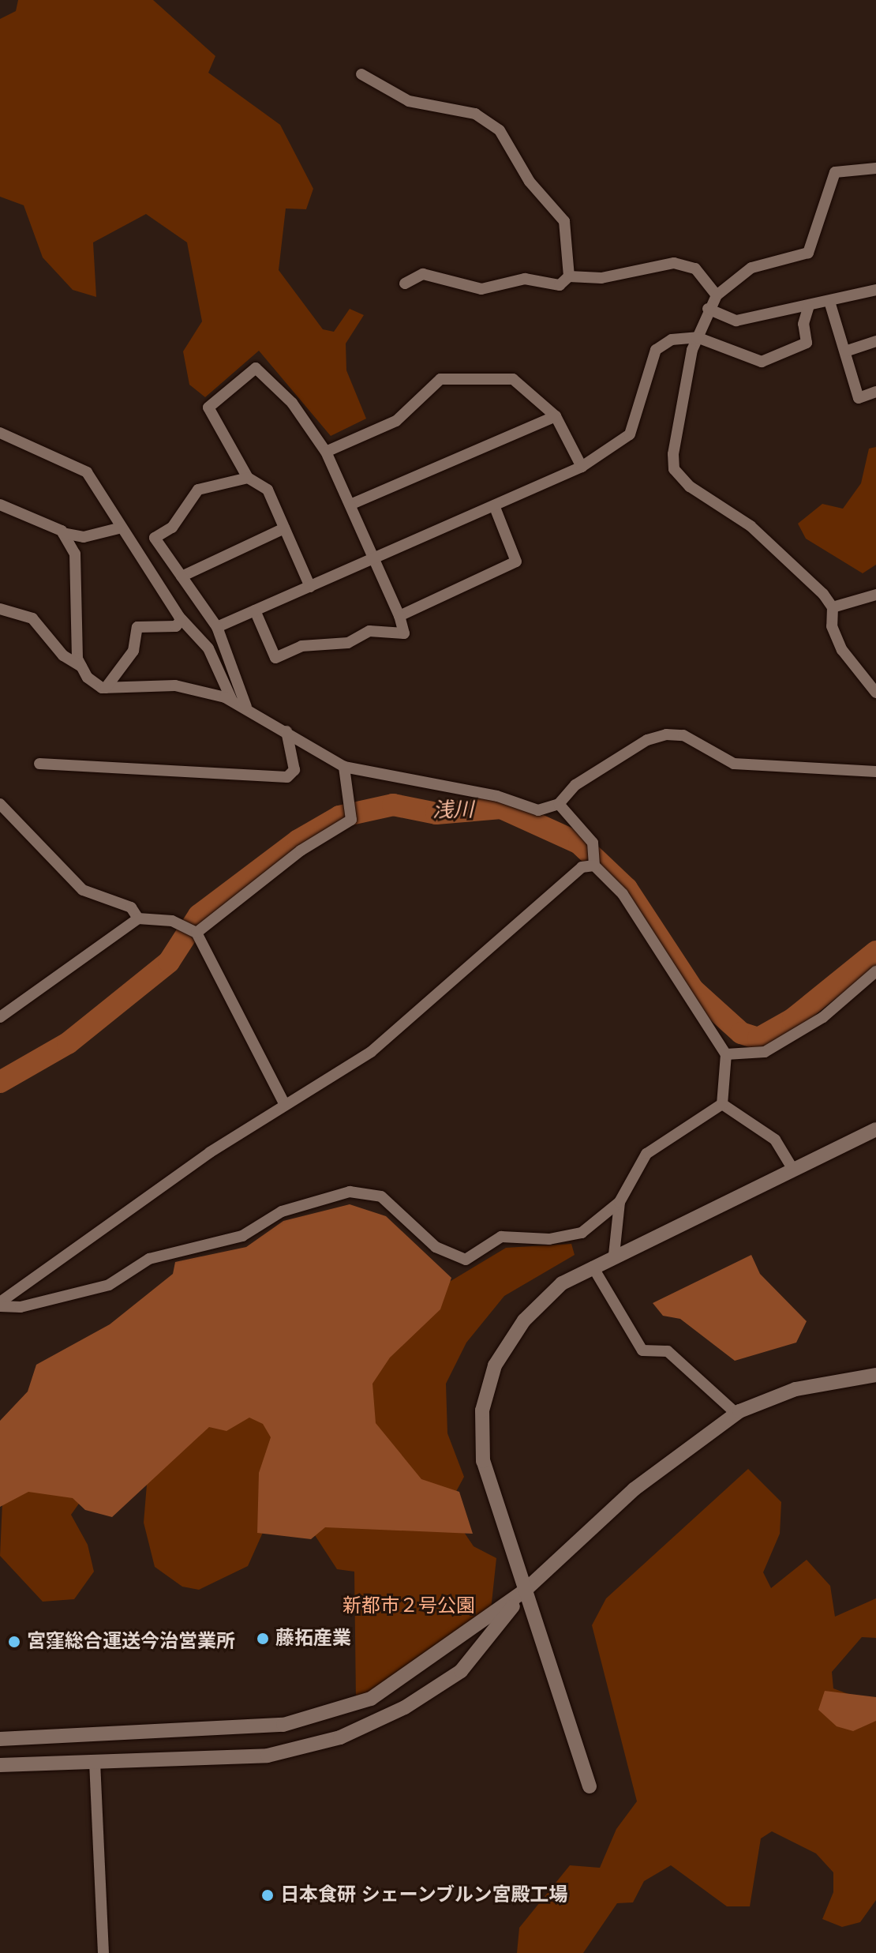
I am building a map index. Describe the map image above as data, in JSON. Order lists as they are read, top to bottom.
{
  "water": ["浅川"],
  "parks": ["新都市２号公園"],
  "places": ["藤拓産業", "宮窪総合運送今治営業所", "日本食研 シェーンブルン宮殿工場"]
}
